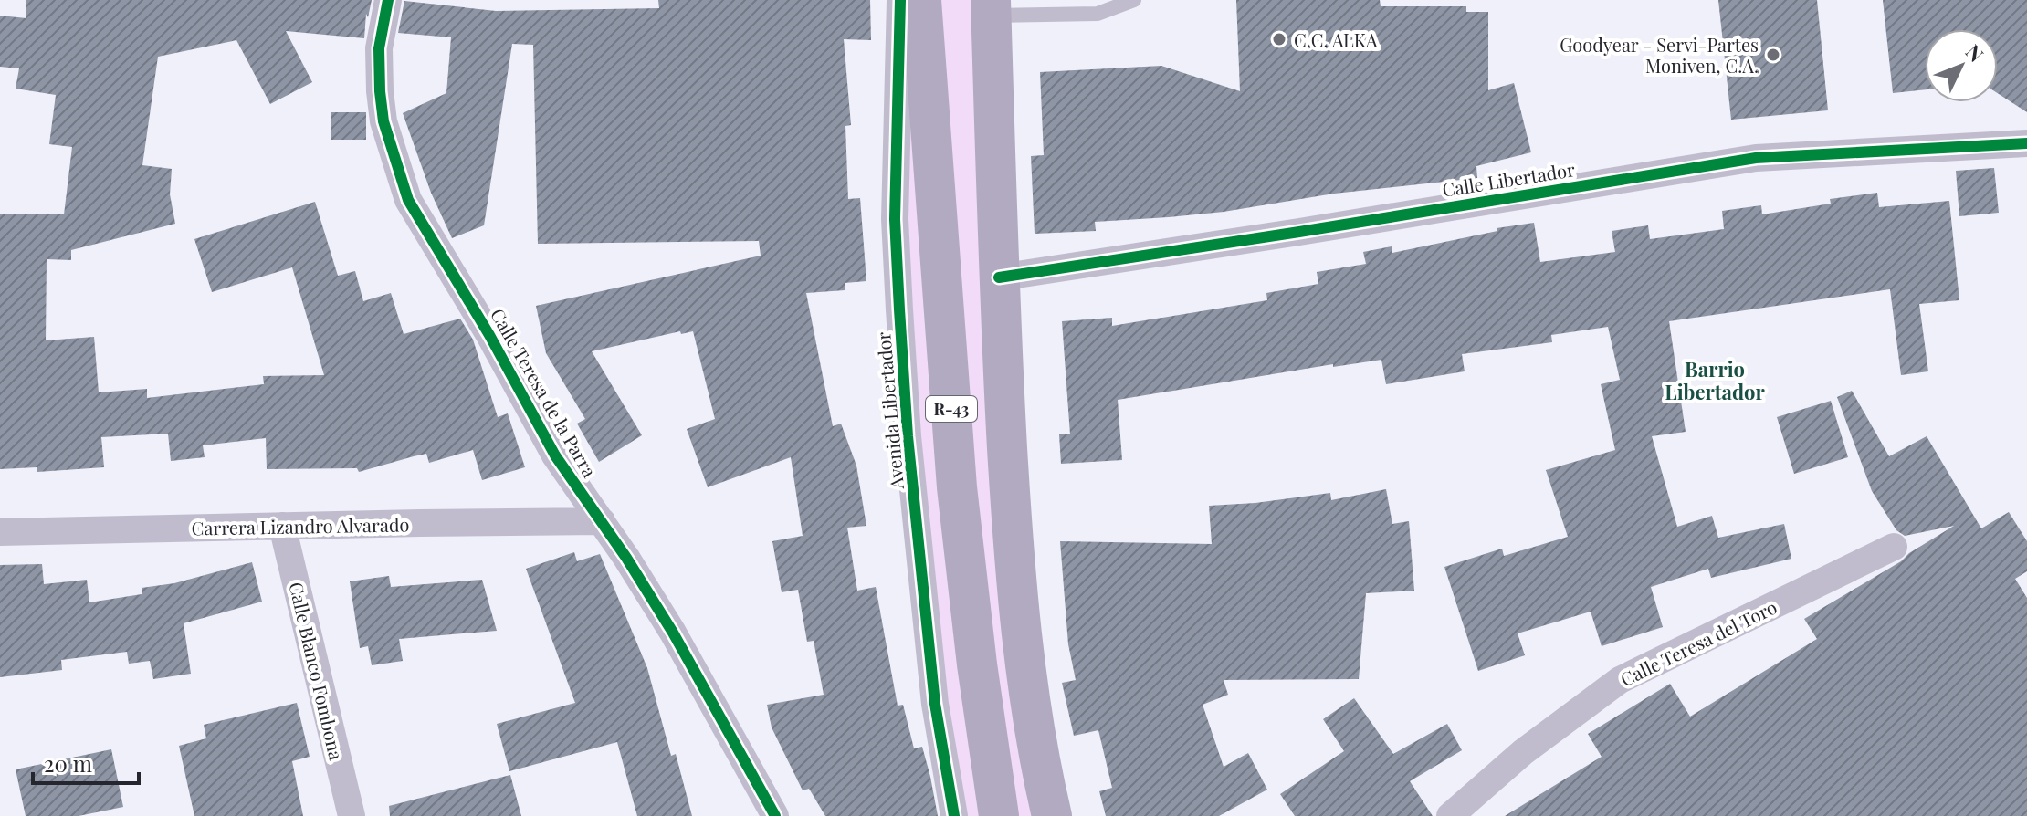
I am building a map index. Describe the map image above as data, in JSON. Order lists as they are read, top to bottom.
{
  "streets": {
    "main road": ["R-43"],
    "street": [
      "Calle Libertador",
      "Calle Teresa de la Parra",
      "Avenida Libertador",
      "Carrera Lizandro Alvarado",
      "Calle Teresa del Toro",
      "Calle Blanco Fombona"
    ]
  },
  "crossings": [
    ["Calle Teresa de la Parra", "Carrera Lizandro Alvarado"],
    ["Carrera Lizandro Alvarado", "Calle Blanco Fombona"]
  ],
  "districts": ["Barrio Libertador"],
  "places": ["C.C. ALKA", "Goodyear - Servi-Partes Moniven, C.A."],
  "scale_bar": "20 m",
  "north": "top right"
}
